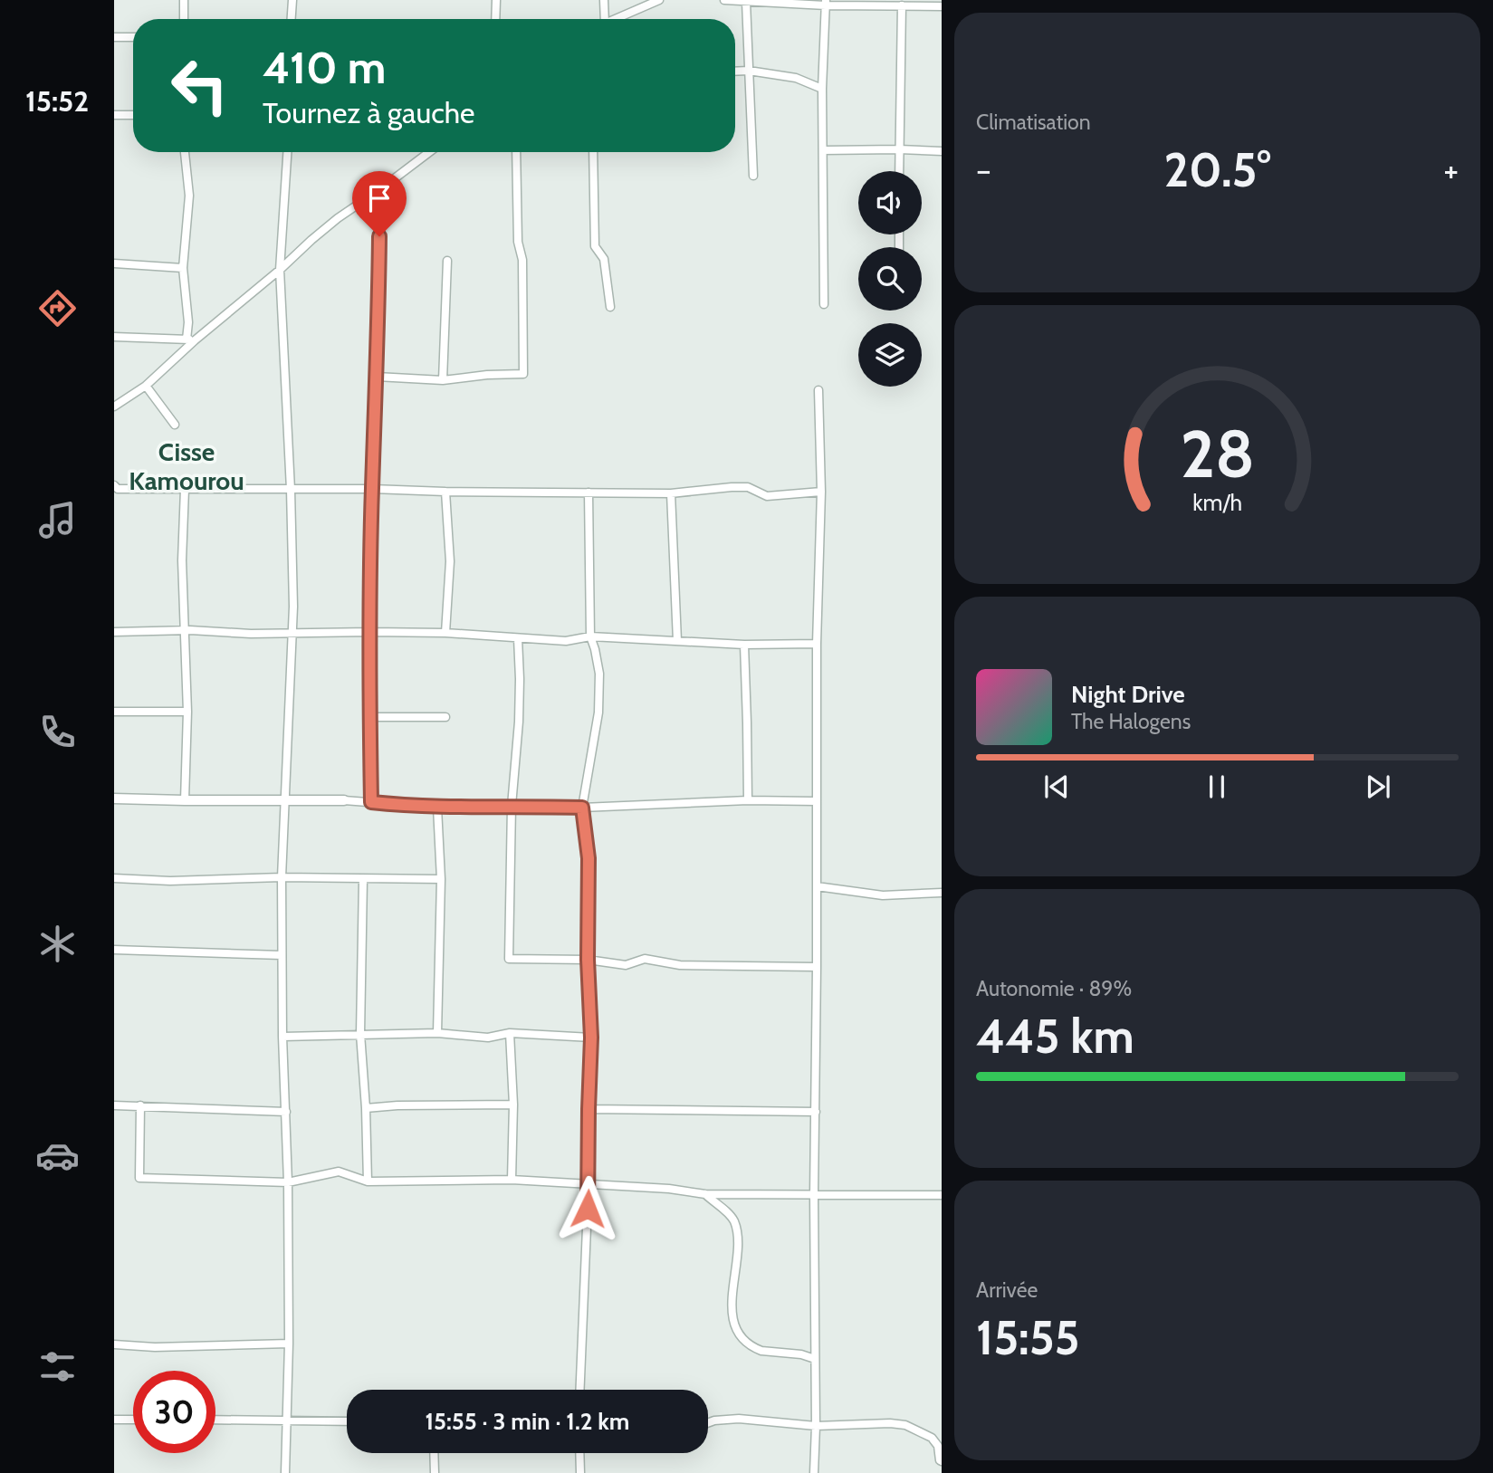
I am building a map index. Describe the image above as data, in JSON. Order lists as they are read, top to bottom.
{
  "districts": ["Cisse Kamourou"],
  "page": {
    "tabs": "15:52",
    "tile": [
      "Climatisation",
      ["Autonomie · 89%", "445 km"],
      ["Arrivée", "15:55"]
    ],
    "turn": ["410 m", "Tournez à gauche"],
    "heat": ["−", "20.5°", "+"],
    "song": ["Night Drive", "The Halogens"],
    "limit": "30",
    "trip": "15:55 · 3 min · 1.2 km",
    "gauge": ["28", "km/h"]
  }
}
